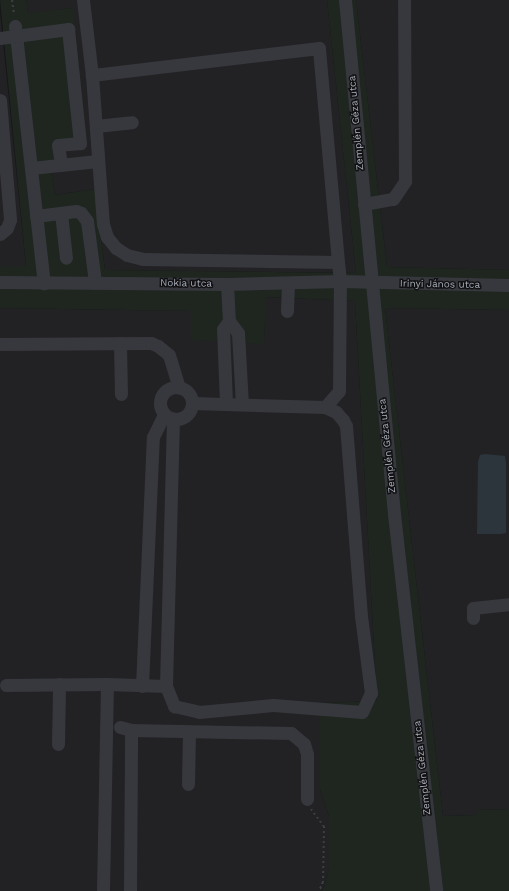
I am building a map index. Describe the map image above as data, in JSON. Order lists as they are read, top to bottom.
{
  "streets": {
    "street": ["Zemplén Géza utca", "Nokia utca", "Irinyi János utca"]
  },
  "crossings": [
    ["Zemplén Géza utca", "Nokia utca"],
    ["Zemplén Géza utca", "Irinyi János utca"],
    ["Nokia utca", "Irinyi János utca"]
  ]
}
